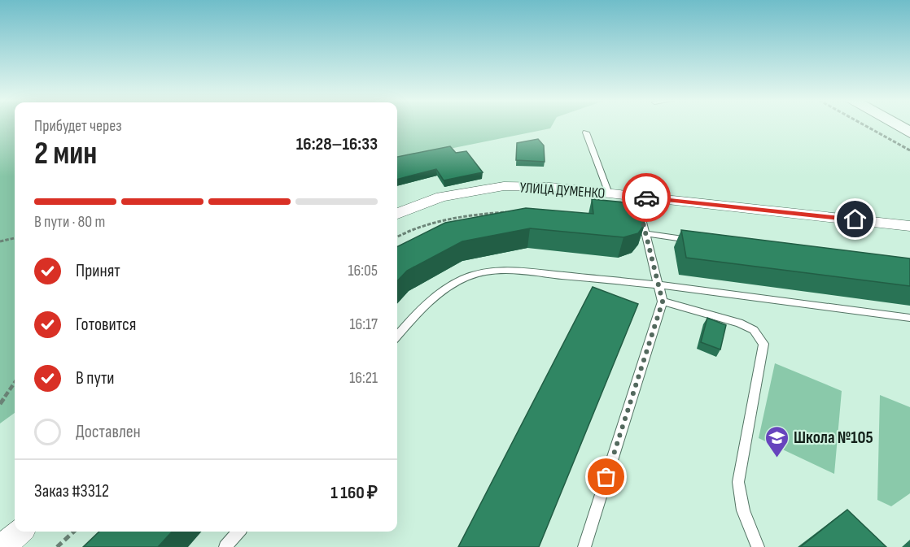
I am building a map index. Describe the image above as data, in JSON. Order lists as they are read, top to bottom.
{
  "streets": {
    "street": ["УЛИЦА ДУМЕНКО"]
  },
  "places": {
    "school or university": ["Школа №105"]
  },
  "page": {
    "heading": ["2 мин", "Прибудет через", "16:28–16:33"],
    "panel": ["Заказ #3312", "1 160 ₽"],
    "bar": "В пути · 80 m",
    "list": [
      ["Принят", "16:05"],
      ["Готовится", "16:17"],
      ["В пути", "16:21"],
      "Доставлен"
    ]
  }
}
